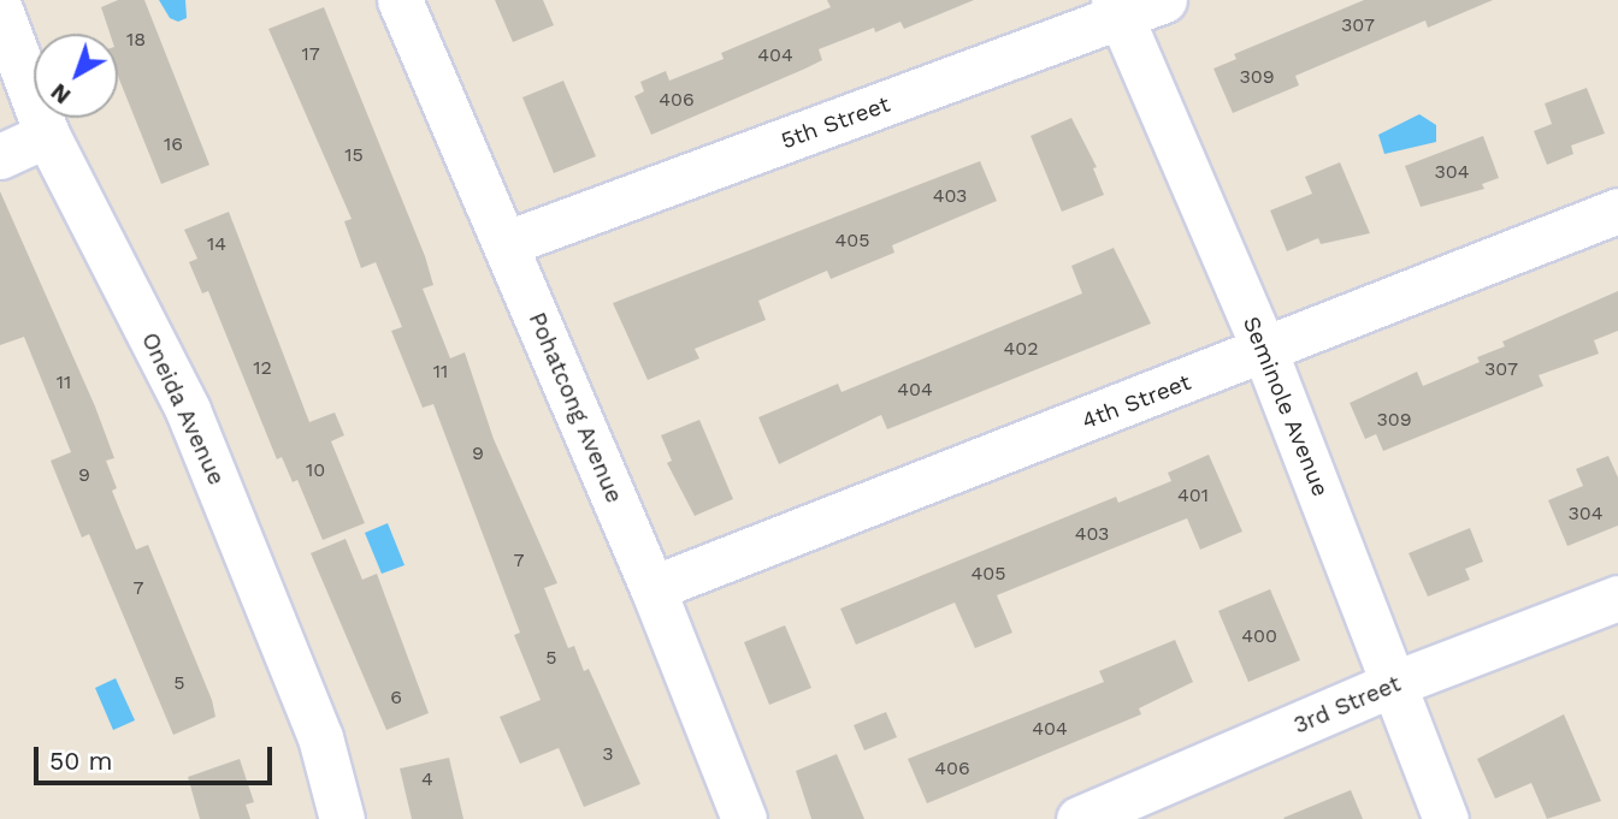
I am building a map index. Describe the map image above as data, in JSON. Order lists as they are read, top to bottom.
{
  "streets": {
    "street": [
      "5th Street",
      "4th Street",
      "Seminole Avenue",
      "Pohatcong Avenue",
      "Oneida Avenue",
      "3rd Street"
    ]
  },
  "crossings": [
    ["5th Street", "Seminole Avenue"],
    ["5th Street", "Pohatcong Avenue"],
    ["4th Street", "Seminole Avenue"],
    ["4th Street", "Pohatcong Avenue"],
    ["Seminole Avenue", "3rd Street"]
  ],
  "house_numbers": [
    "307",
    "18",
    "17",
    "404",
    "309",
    "406",
    "16",
    "15",
    "304",
    "403",
    "405",
    "14",
    "402",
    "12",
    "307",
    "11",
    "11",
    "404",
    "309",
    "9",
    "10",
    "9",
    "401",
    "304",
    "403",
    "7",
    "405",
    "7",
    "400",
    "5",
    "5",
    "6",
    "404",
    "3",
    "406",
    "4"
  ],
  "scale_bar": "50 m",
  "north": "bottom left"
}
